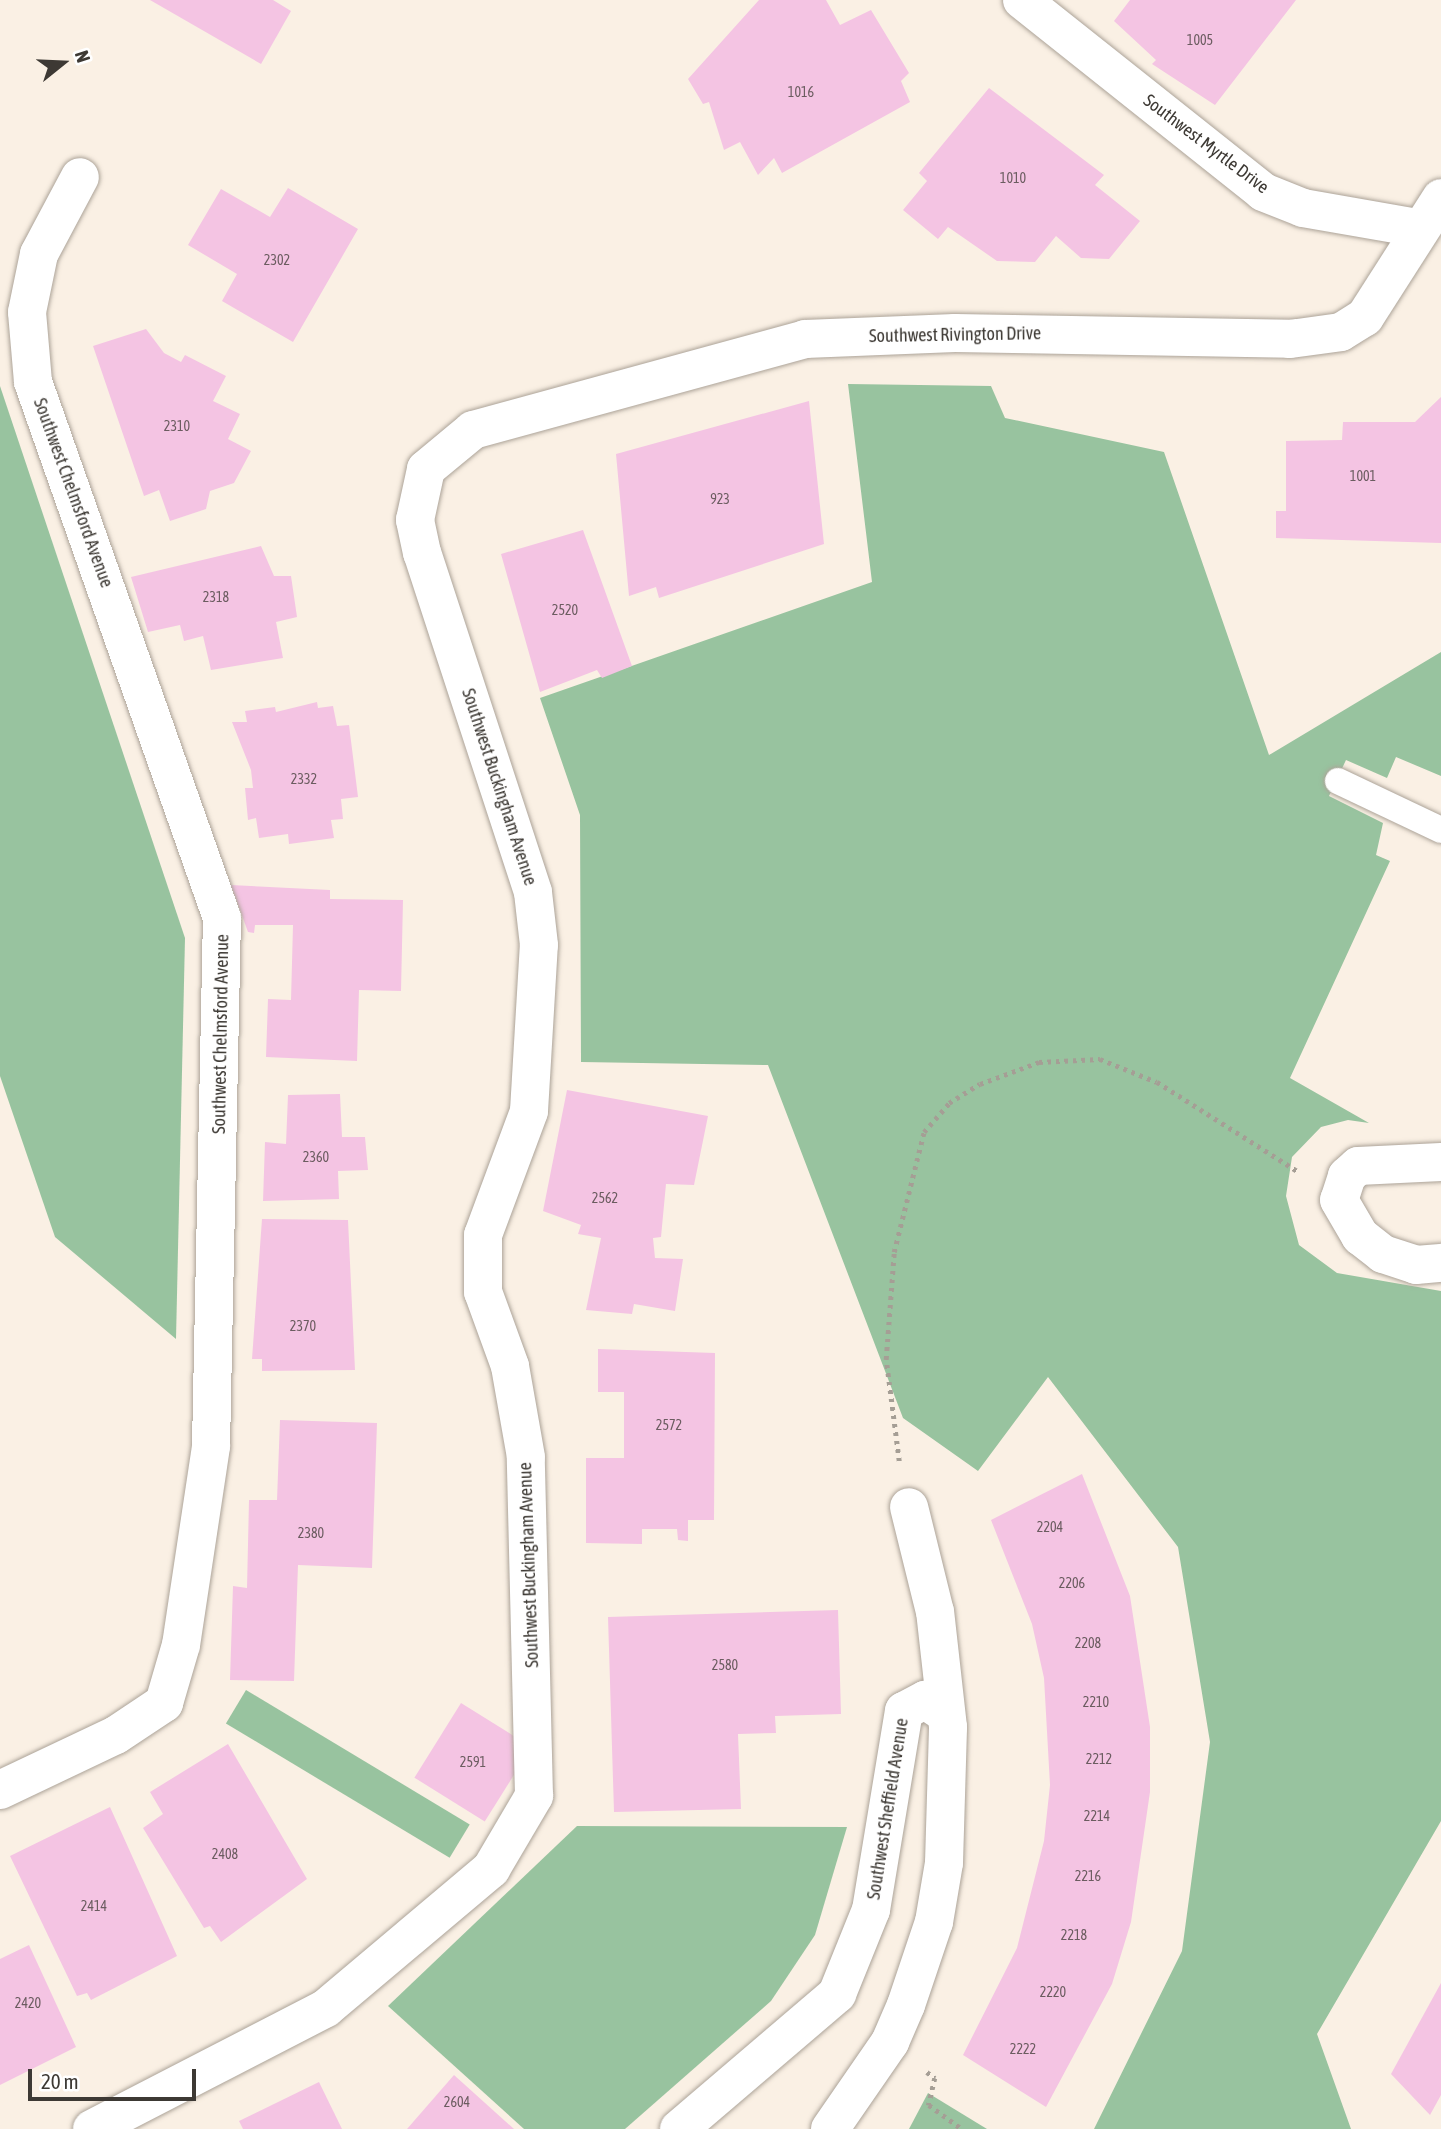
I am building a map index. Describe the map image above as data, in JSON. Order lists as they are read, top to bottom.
{
  "streets": {
    "street": [
      "Southwest Myrtle Drive",
      "Southwest Rivington Drive",
      "Southwest Chelmsford Avenue",
      "Southwest Buckingham Avenue",
      "Southwest Sheffield Avenue"
    ]
  },
  "crossings": [
    ["Southwest Myrtle Drive", "Southwest Rivington Drive"],
    ["Southwest Rivington Drive", "Southwest Buckingham Avenue"]
  ],
  "house_numbers": [
    "1005",
    "1016",
    "1010",
    "2302",
    "2310",
    "1001",
    "923",
    "2318",
    "2520",
    "2332",
    "2360",
    "2562",
    "2370",
    "2572",
    "2204",
    "2380",
    "2206",
    "2208",
    "2580",
    "2210",
    "2212",
    "2591",
    "2214",
    "2408",
    "2216",
    "2414",
    "2218",
    "2220",
    "2420",
    "2222",
    "2604"
  ],
  "scale_bar": "20 m",
  "north": "right"
}
